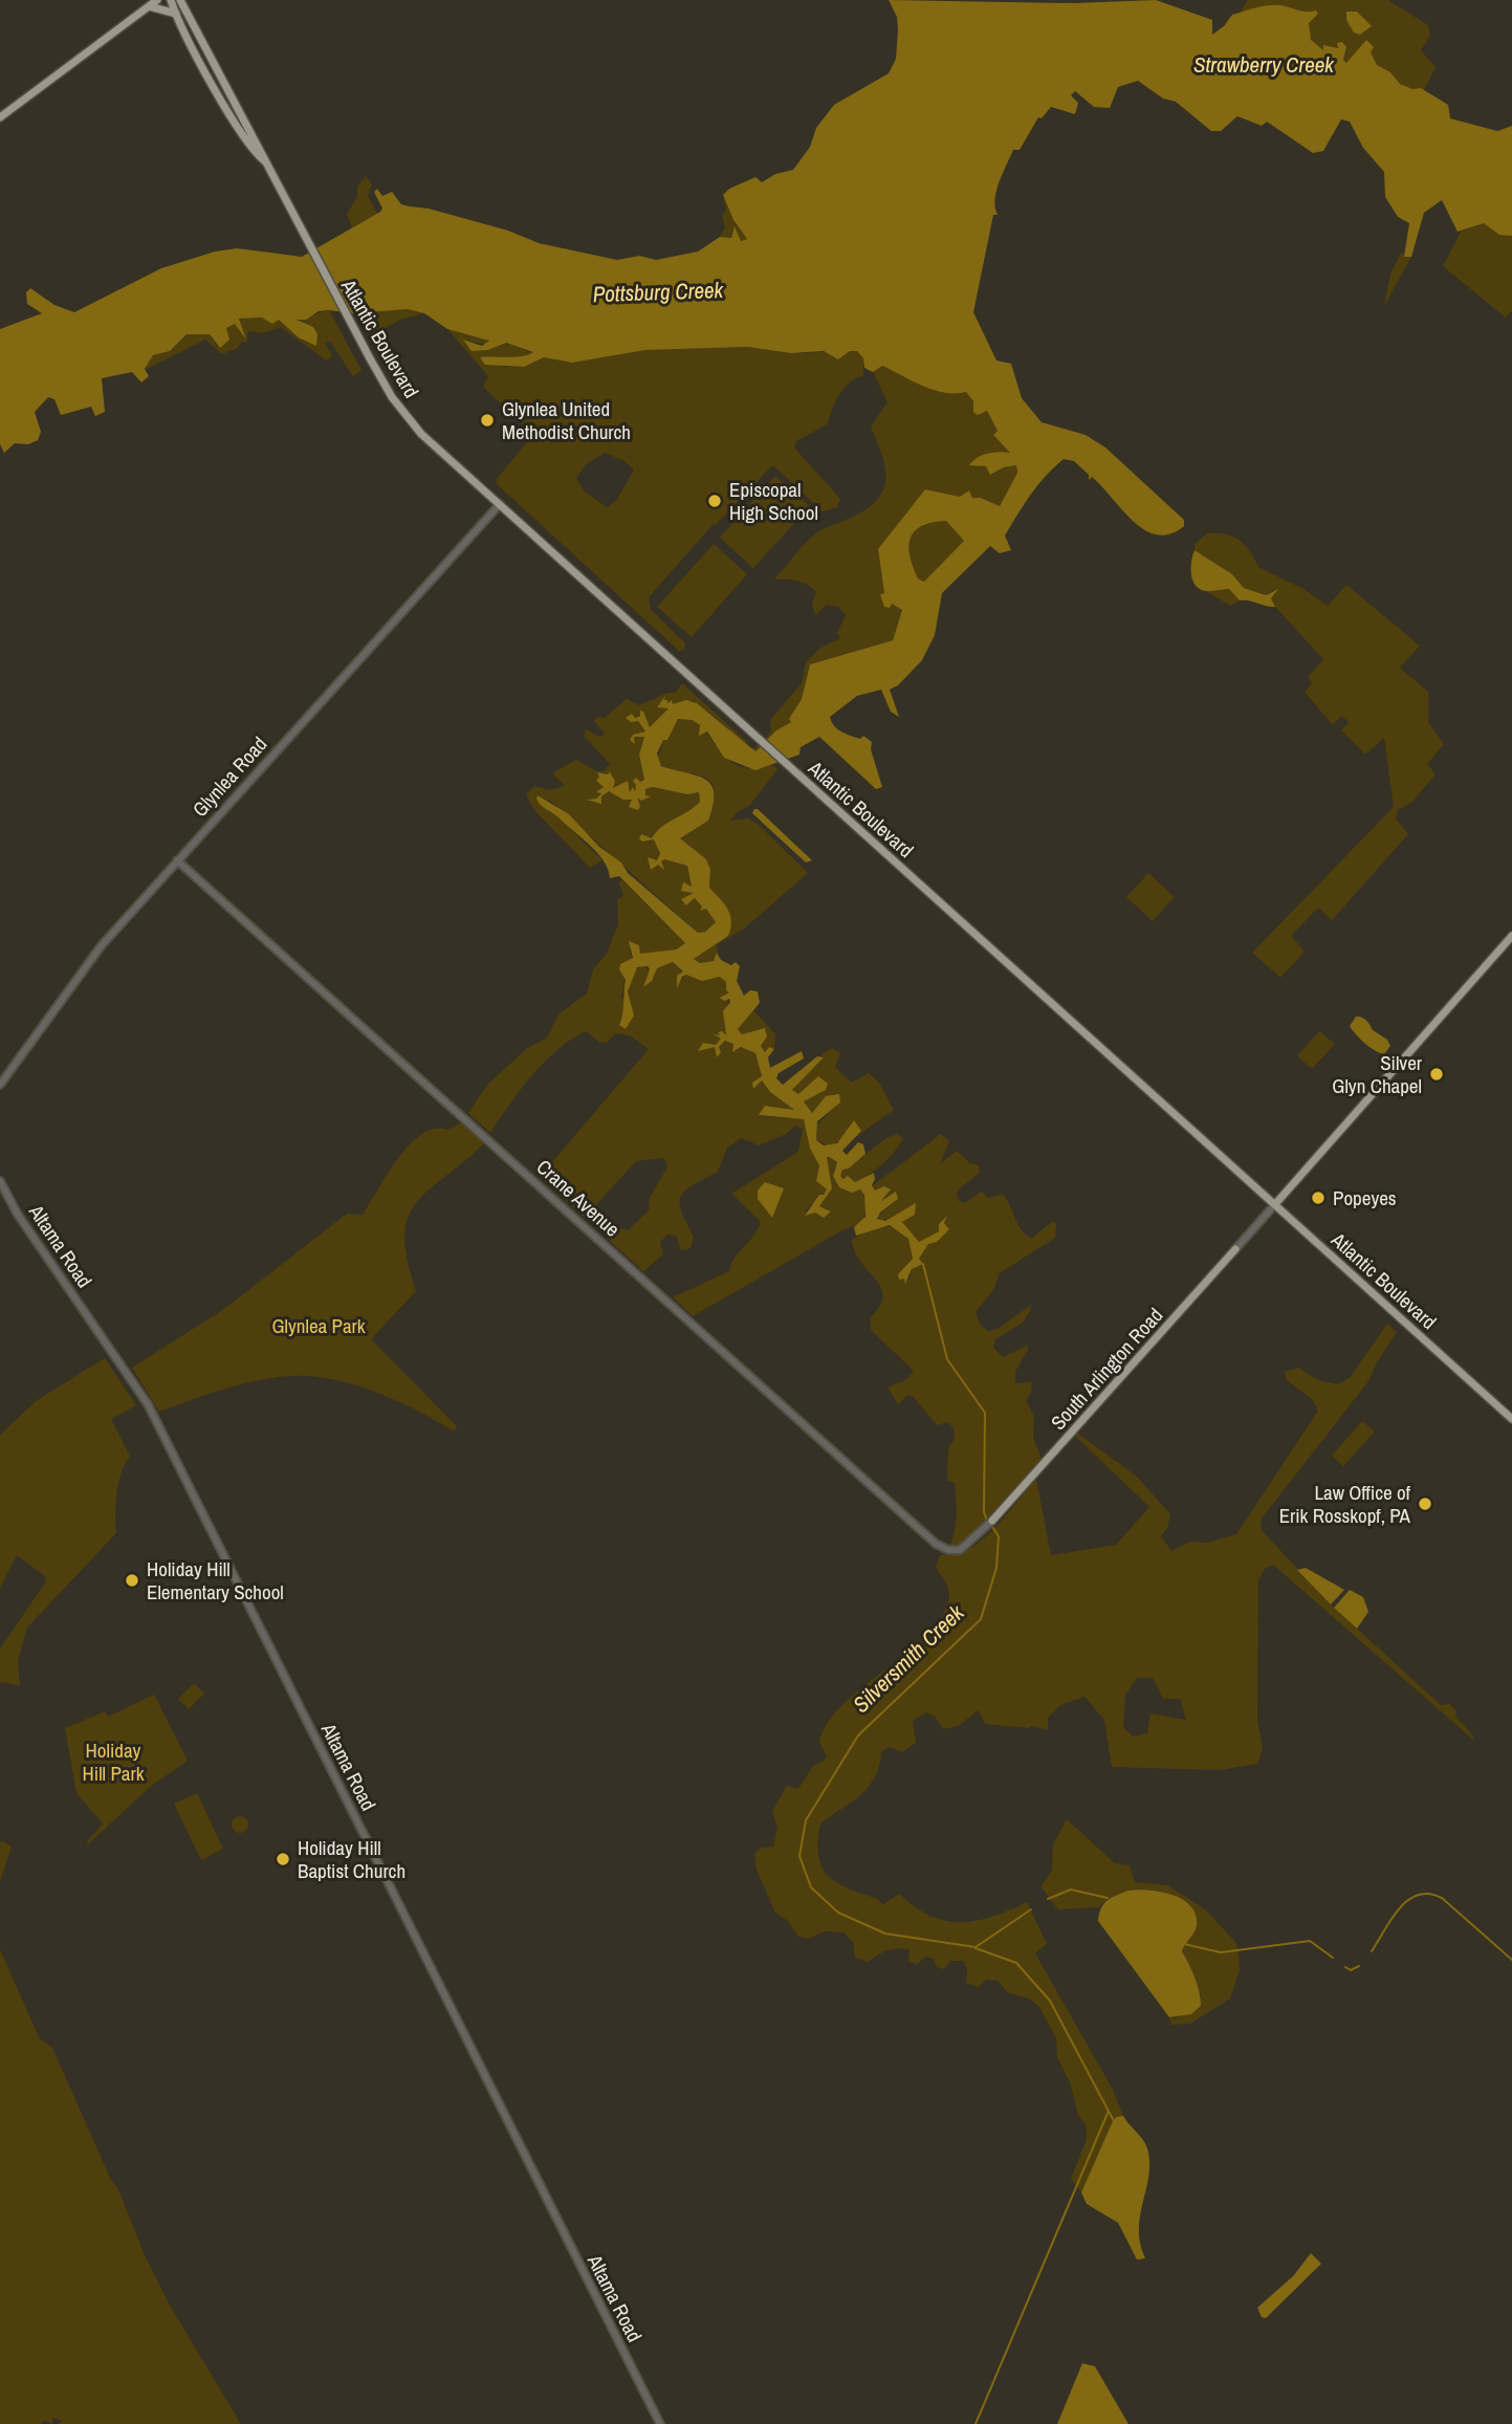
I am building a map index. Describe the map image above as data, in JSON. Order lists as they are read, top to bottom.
{
  "streets": {
    "main road": ["Atlantic Boulevard", "South Arlington Road"],
    "street": ["Glynlea Road", "Crane Avenue", "Altama Road"]
  },
  "crossings": [
    ["Atlantic Boulevard", "Glynlea Road"],
    ["Atlantic Boulevard", "South Arlington Road"],
    ["Glynlea Road", "Crane Avenue"],
    ["Crane Avenue", "South Arlington Road"]
  ],
  "water": ["Strawberry Creek", "Pottsburg Creek", "Silversmith Creek"],
  "parks": ["Glynlea Park", "Holiday Hill Park"],
  "places": [
    "Glynlea United Methodist Church",
    "Episcopal High School",
    "Silver Glyn Chapel",
    "Popeyes",
    "Law Office of Erik Rosskopf, PA",
    "Holiday Hill Elementary School",
    "Holiday Hill Baptist Church"
  ]
}
